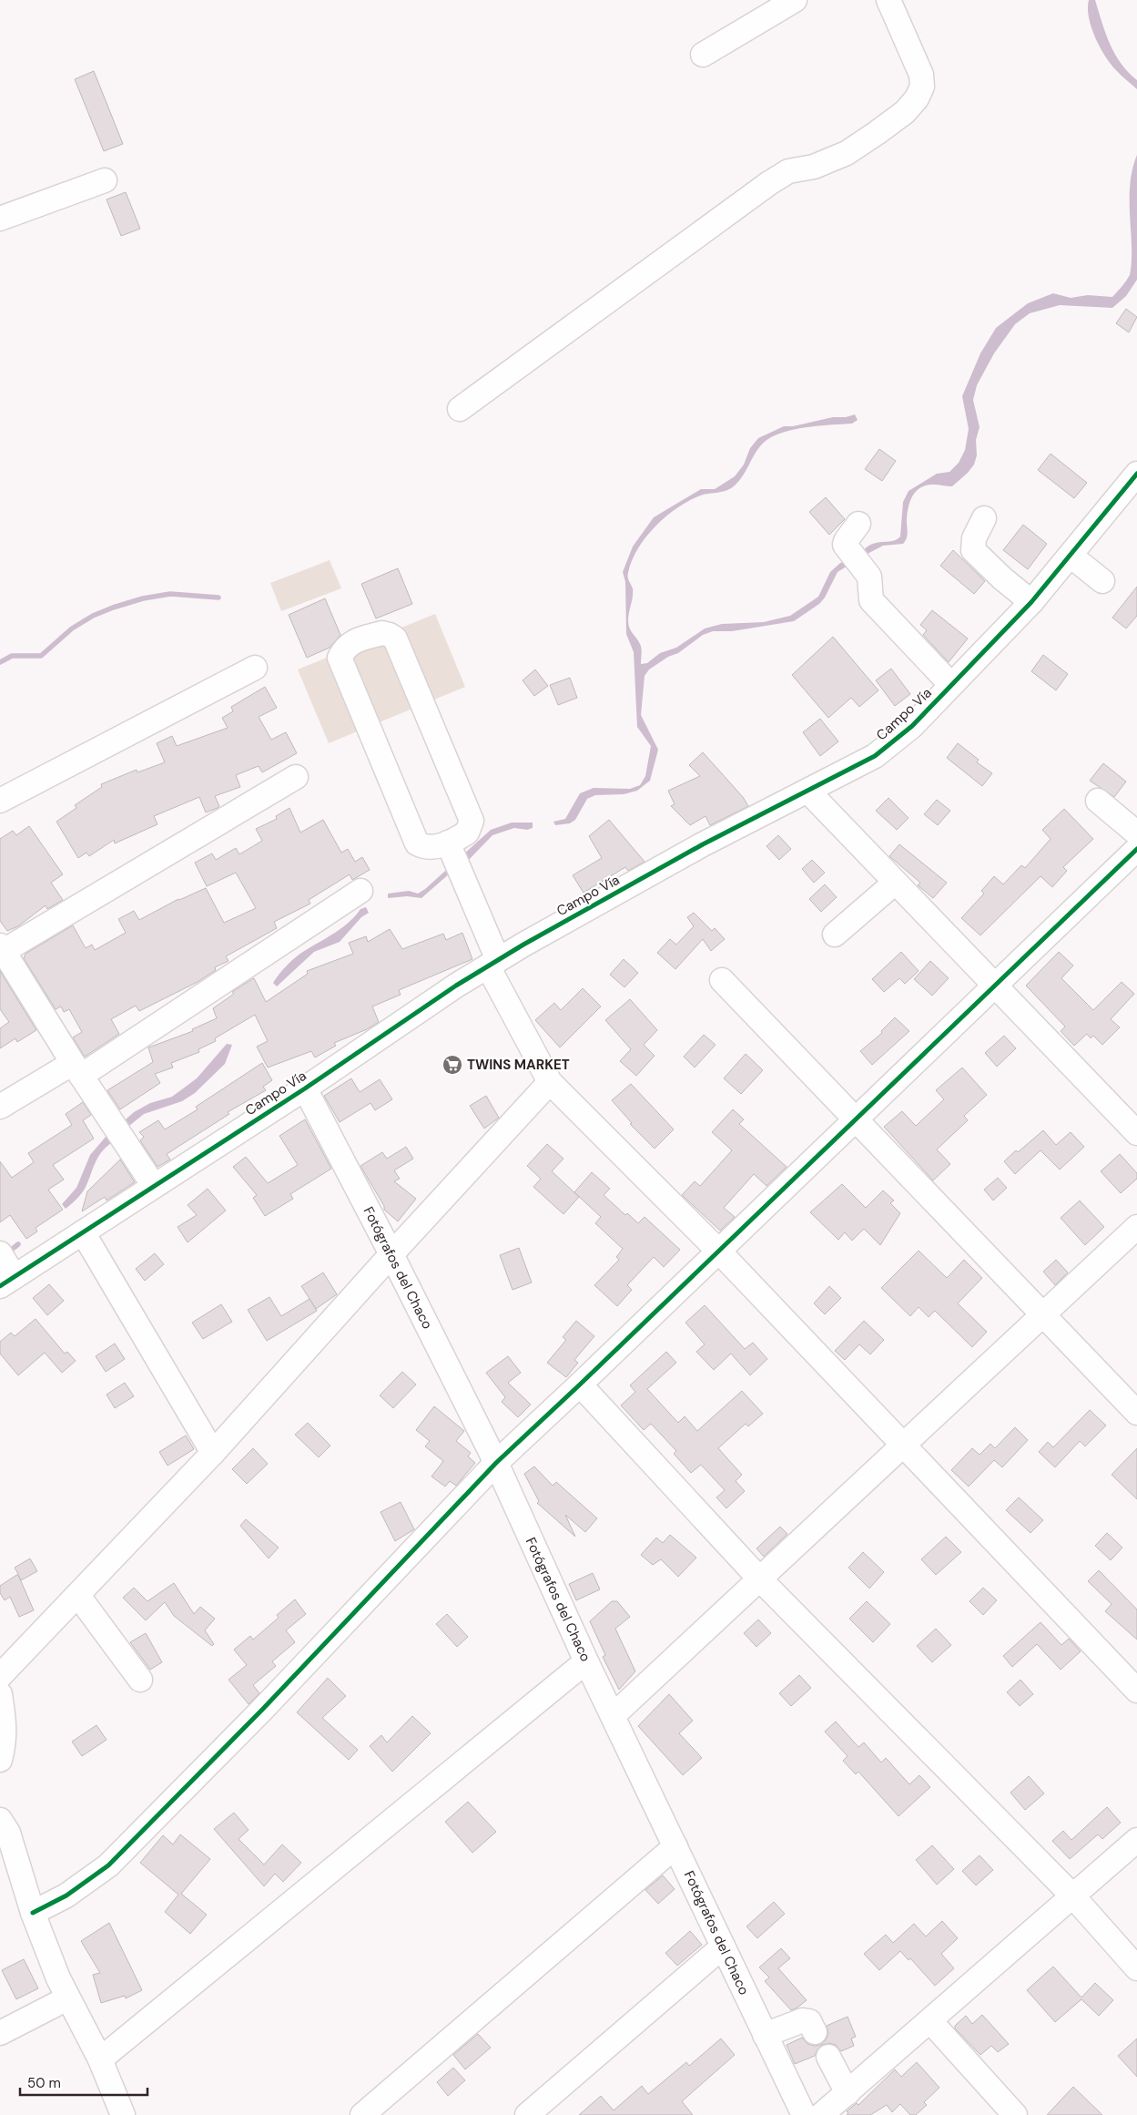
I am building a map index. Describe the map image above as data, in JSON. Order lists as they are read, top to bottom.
{
  "streets": {
    "street": ["Campo Vía", "Fotógrafos del Chaco"]
  },
  "crossings": [
    ["Campo Vía", "Fotógrafos del Chaco"]
  ],
  "places": {
    "supermarket": ["TWINS MARKET"]
  },
  "scale_bar": "50 m"
}
